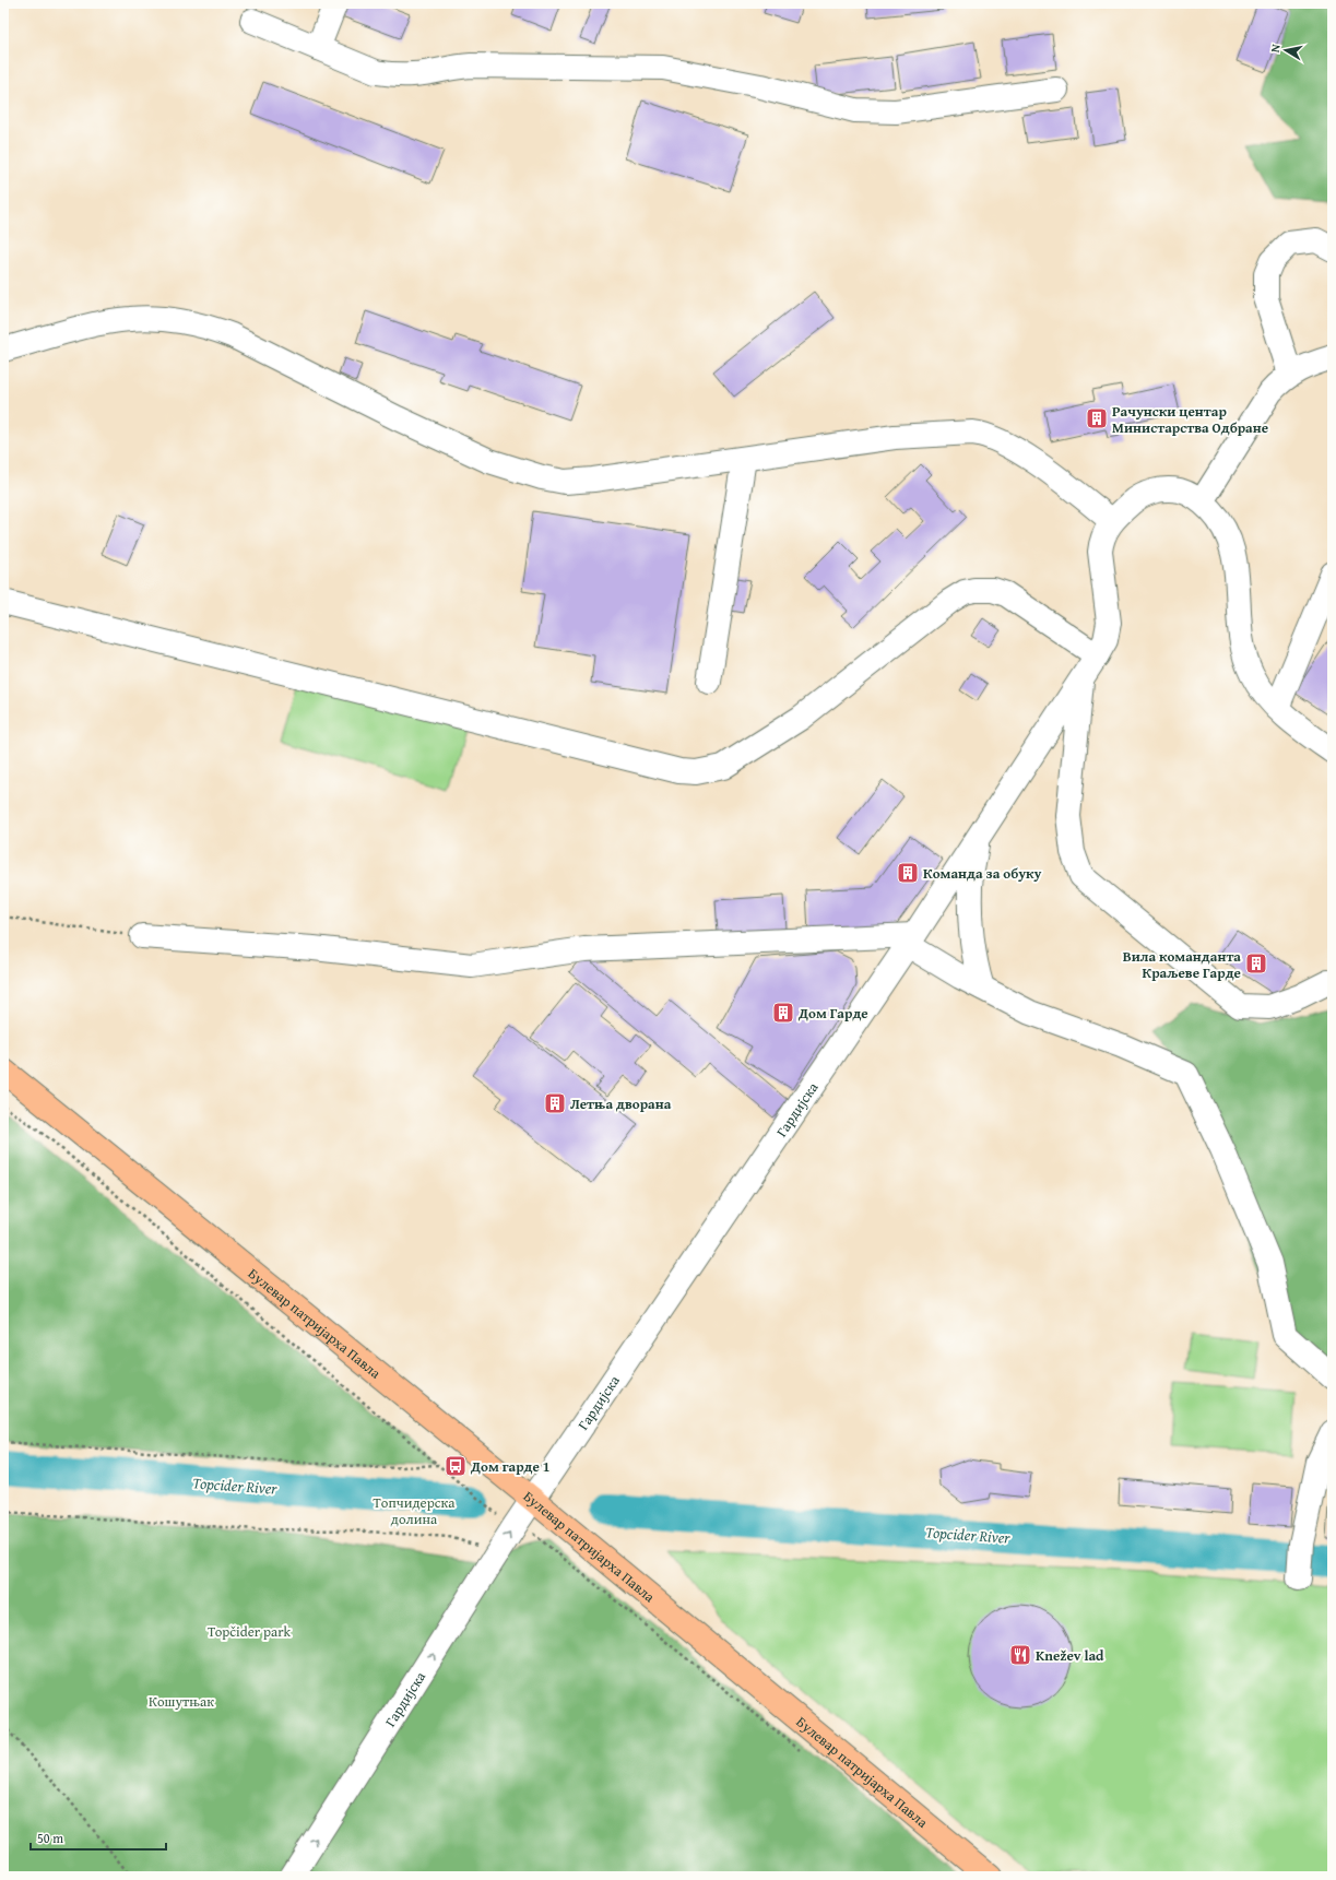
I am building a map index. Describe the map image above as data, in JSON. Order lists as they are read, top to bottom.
{
  "streets": {
    "main road": ["Булевар патријарха Павла"],
    "street": ["Гардијска"]
  },
  "crossings": [
    ["Гардијска", "Булевар патријарха Павла"]
  ],
  "water": ["Topcider River"],
  "parks": ["Топчидерска долина", "Topčider park", "Кошутњак"],
  "places": {
    "building": [
      "Рачунски центар Министарства Одбране",
      "Команда за обуку",
      "Вила команданта Краљеве Гарде",
      "Дом Гарде",
      "Летња дворана"
    ],
    "bus stop": ["Дом гарде 1"],
    "restaurant": ["Knežev lad"]
  },
  "scale_bar": "50 m",
  "north": "left"
}
